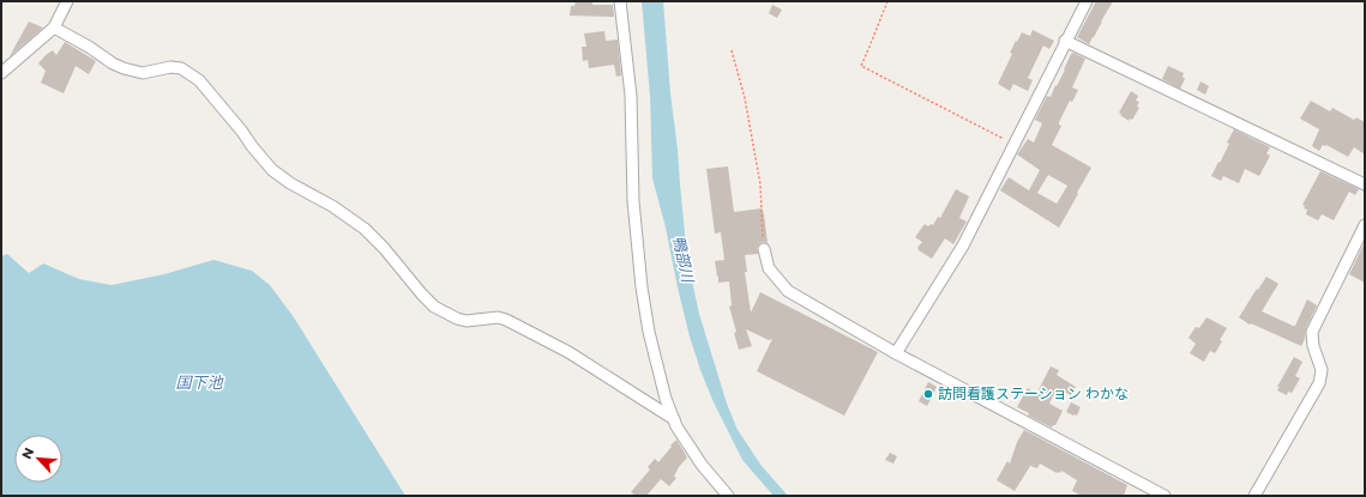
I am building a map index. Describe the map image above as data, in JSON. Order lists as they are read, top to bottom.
{
  "water": ["鴨部川", "国下池"],
  "places": ["訪問看護ステーション わかな"],
  "north": "top left"
}
